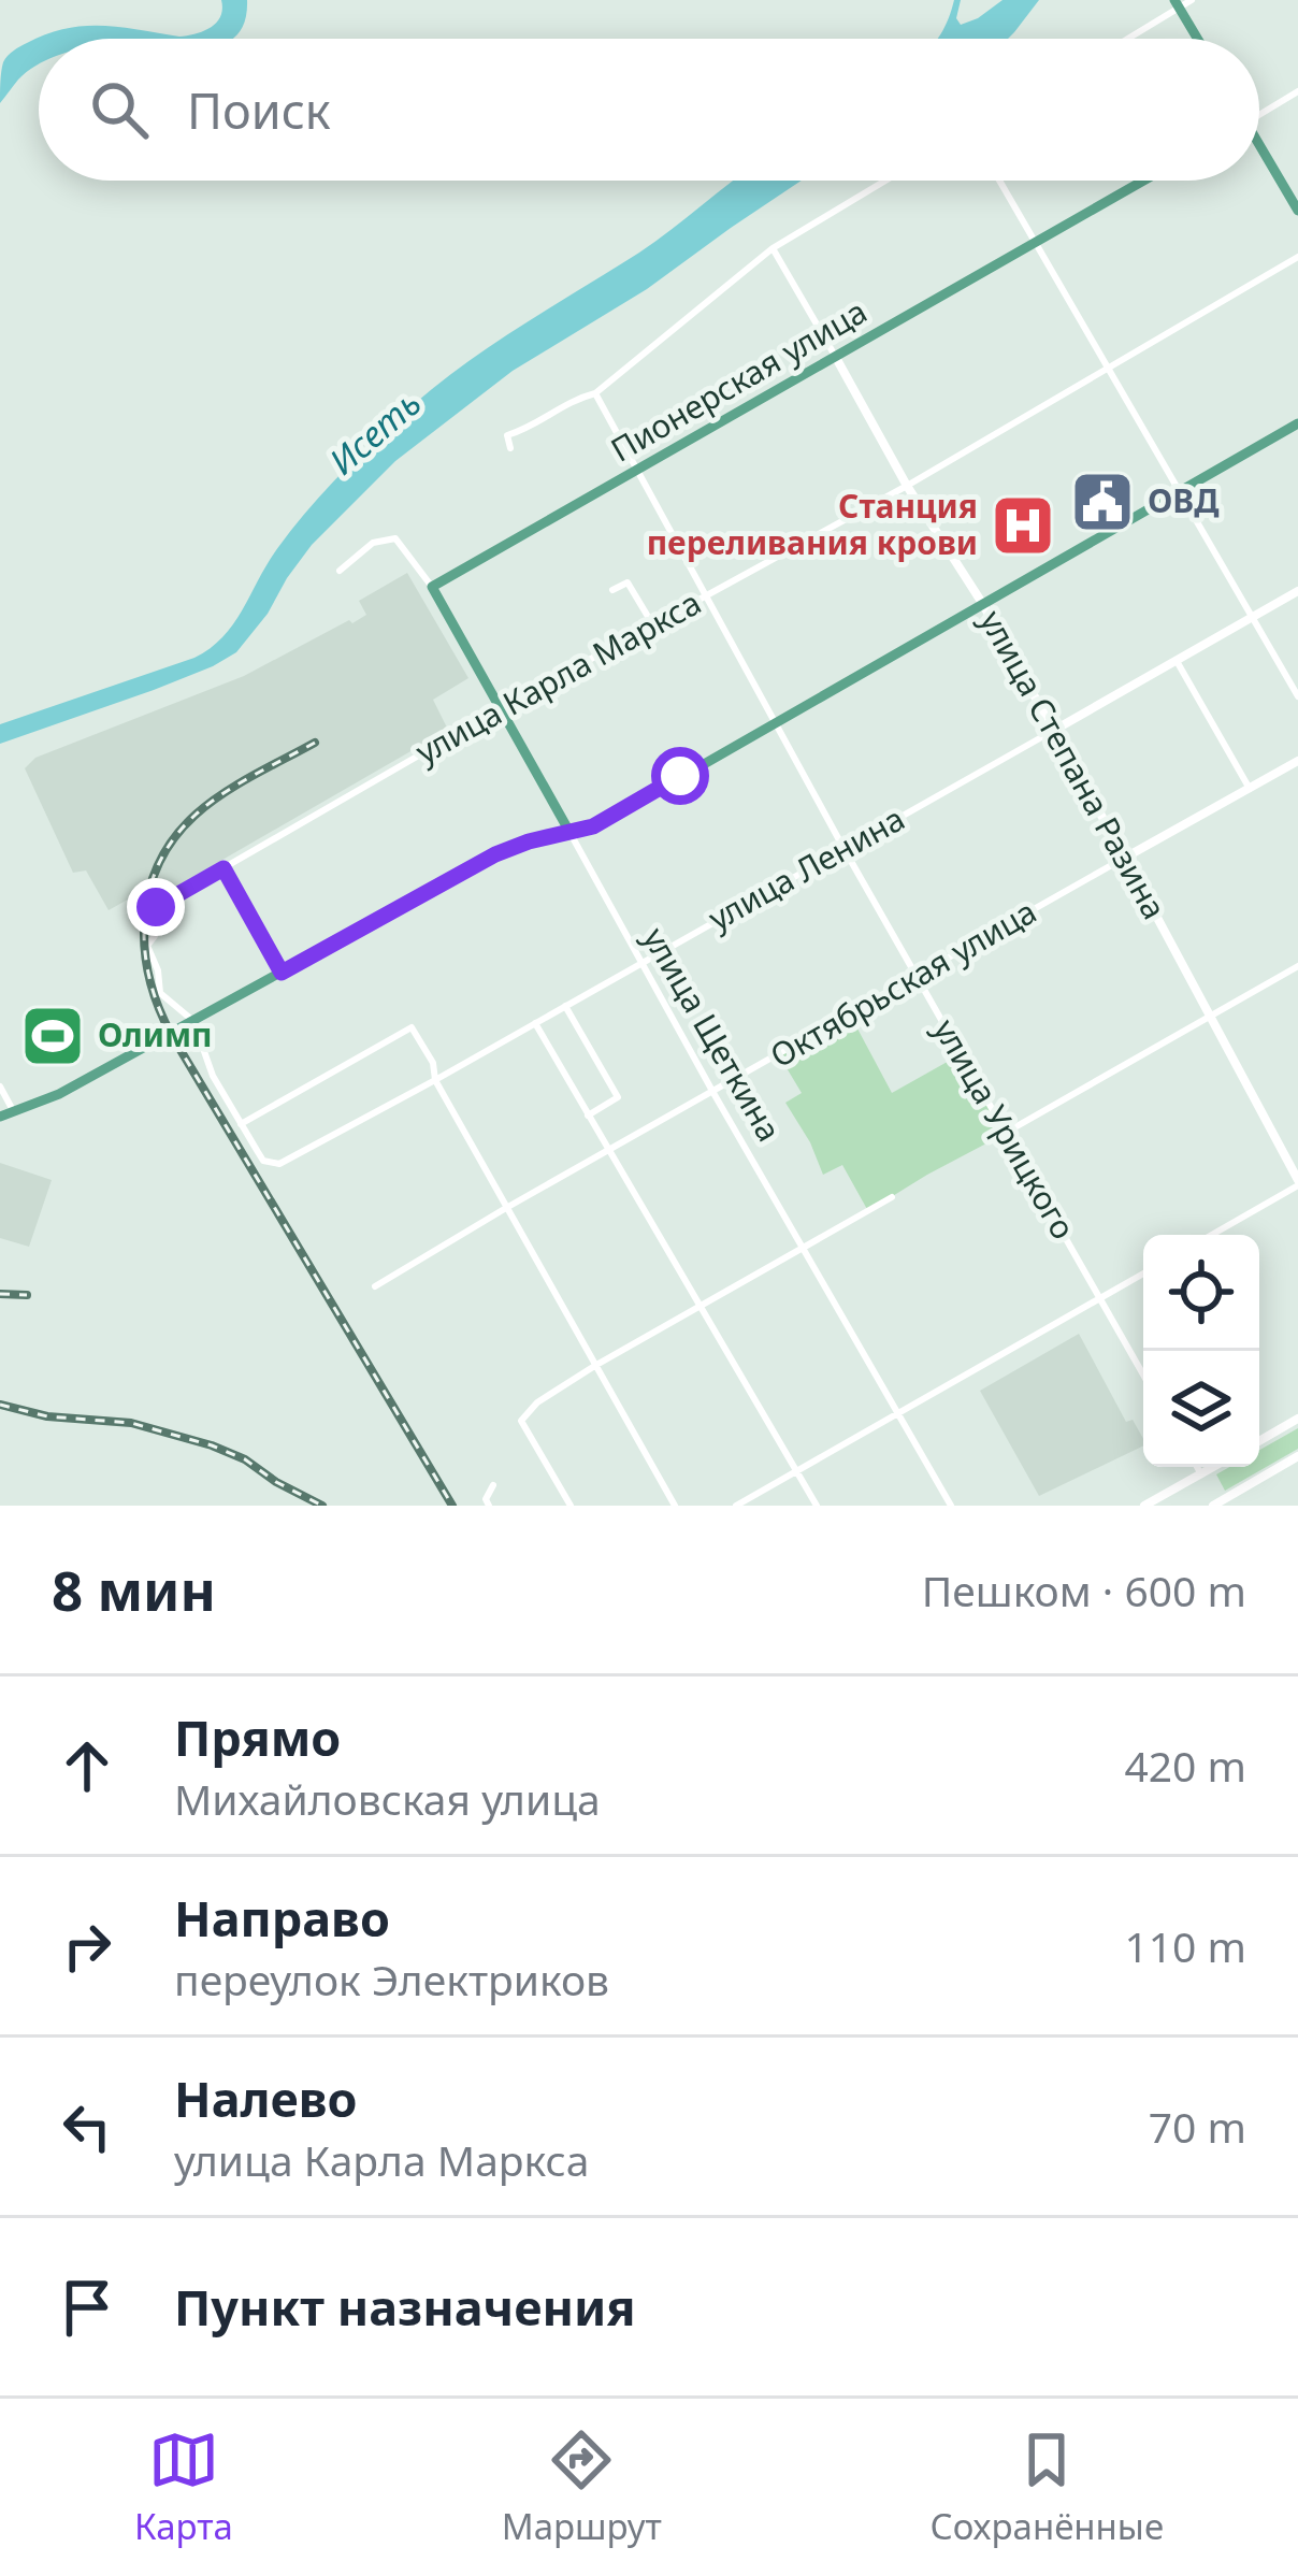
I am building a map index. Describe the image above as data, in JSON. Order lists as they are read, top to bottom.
{
  "streets": {
    "main road": [
      "Пионерская улица",
      "улица Степана Разина",
      "улица Ленина",
      "Октябрьская улица",
      "улица Щеткина"
    ],
    "street": ["улица Карла Маркса", "улица Урицкого"]
  },
  "crossings": [
    ["Пионерская улица", "улица Степана Разина"],
    ["Пионерская улица", "улица Щеткина"],
    ["Пионерская улица", "улица Урицкого"],
    ["улица Карла Маркса", "улица Степана Разина"],
    ["улица Карла Маркса", "улица Ленина"],
    ["улица Карла Маркса", "улица Щеткина"],
    ["улица Карла Маркса", "улица Урицкого"],
    ["улица Степана Разина", "улица Ленина"],
    ["улица Степана Разина", "Октябрьская улица"],
    ["улица Ленина", "улица Щеткина"],
    ["улица Ленина", "улица Урицкого"],
    ["Октябрьская улица", "улица Щеткина"],
    ["Октябрьская улица", "улица Урицкого"]
  ],
  "water": ["Исеть"],
  "places": {
    "public building": ["ОВД"],
    "hospital": ["Станция переливания крови"],
    "sports": ["Олимп"]
  },
  "page": {
    "search": "Поиск",
    "heading": ["8 мин", "Пешком · 600 m"],
    "list": [
      ["Прямо", "Михайловская улица", "420 m"],
      ["Направо", "переулок Электриков", "110 m"],
      ["Налево", "улица Карла Маркса", "70 m"],
      "Пункт назначения"
    ],
    "nav": ["Карта", "Маршрут", "Сохранённые"]
  }
}
